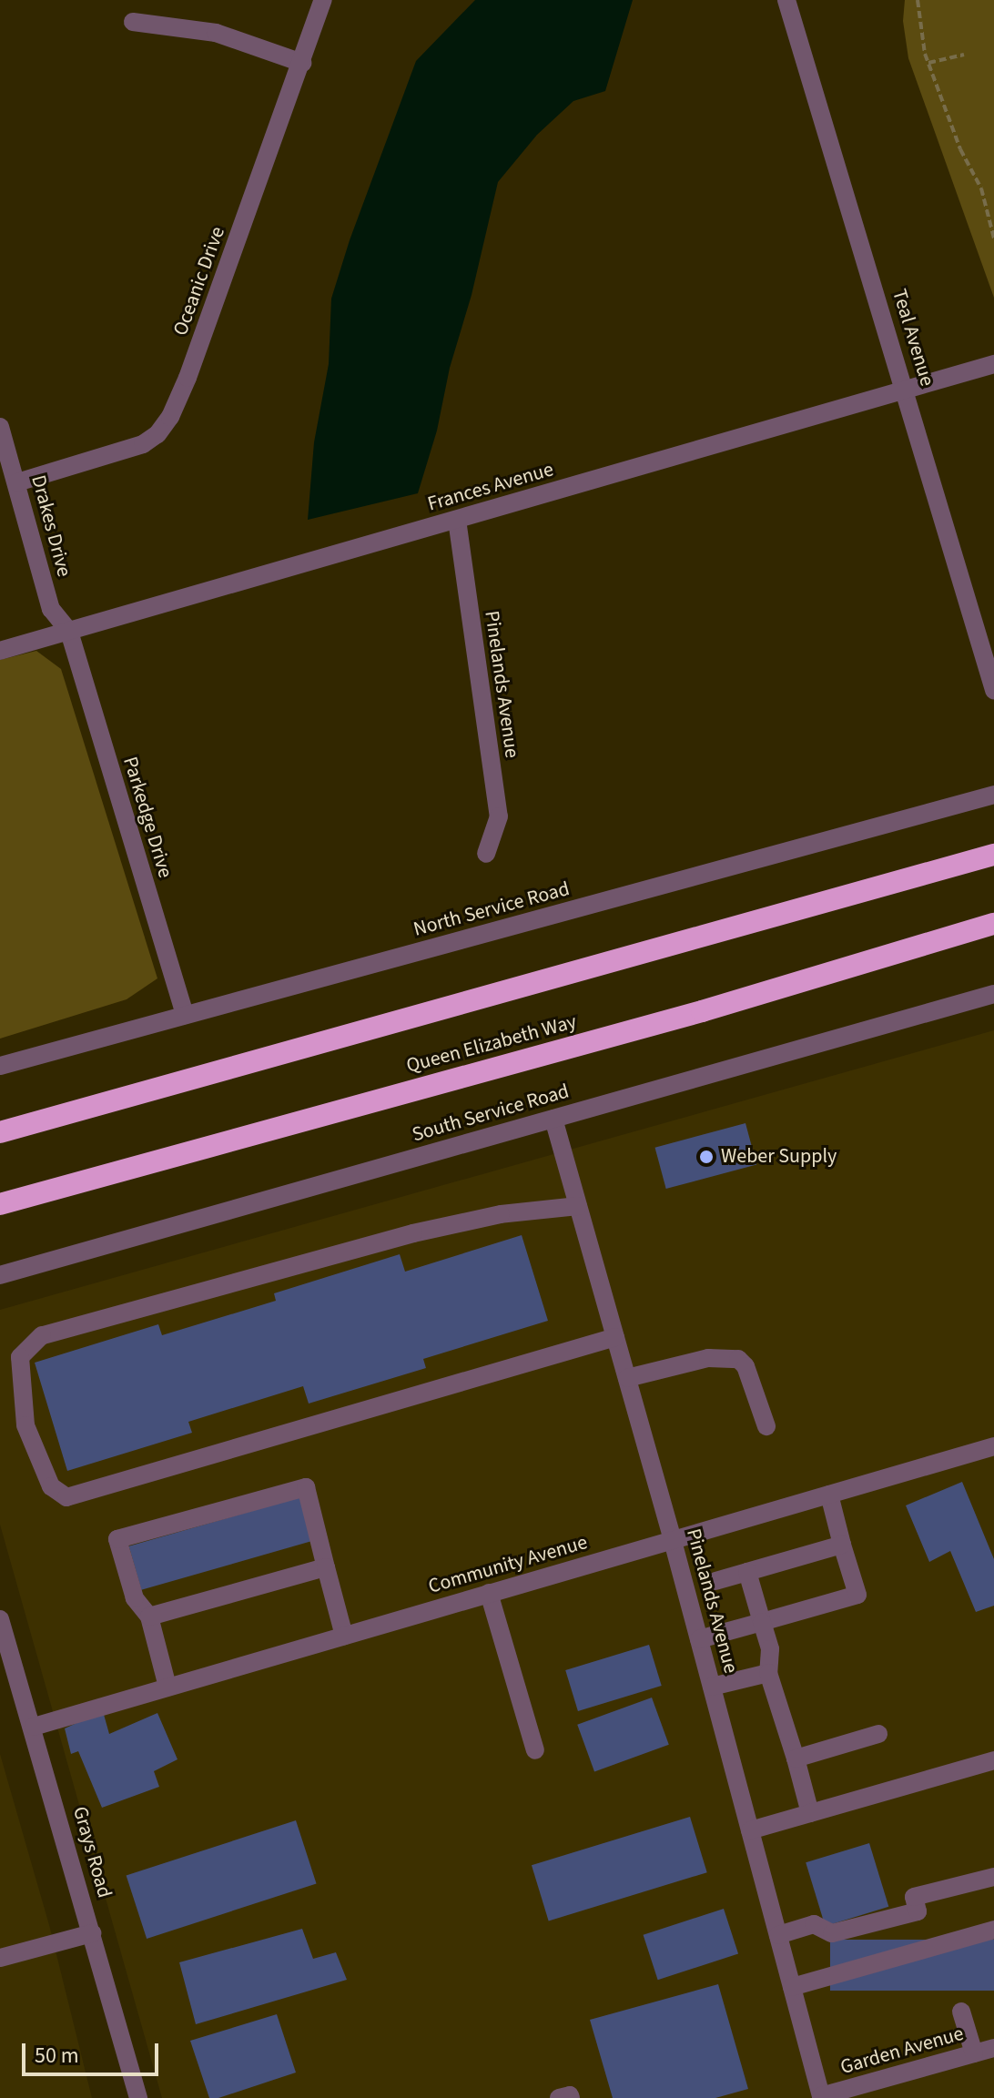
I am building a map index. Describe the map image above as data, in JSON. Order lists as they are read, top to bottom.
{
  "streets": {
    "highway": ["Queen Elizabeth Way"],
    "street": [
      "Oceanic Drive",
      "Teal Avenue",
      "Frances Avenue",
      "Drakes Drive",
      "Pinelands Avenue",
      "Parkedge Drive",
      "North Service Road",
      "South Service Road",
      "Community Avenue",
      "Grays Road",
      "Garden Avenue"
    ]
  },
  "crossings": [
    ["Oceanic Drive", "Drakes Drive"],
    ["Teal Avenue", "Frances Avenue"],
    ["Frances Avenue", "Drakes Drive"],
    ["Frances Avenue", "Pinelands Avenue"],
    ["Frances Avenue", "Parkedge Drive"],
    ["Drakes Drive", "Parkedge Drive"],
    ["Pinelands Avenue", "South Service Road"],
    ["Pinelands Avenue", "Community Avenue"],
    ["Pinelands Avenue", "Garden Avenue"],
    ["Parkedge Drive", "North Service Road"],
    ["Community Avenue", "Grays Road"]
  ],
  "places": ["Weber Supply"],
  "scale_bar": "50 m"
}
